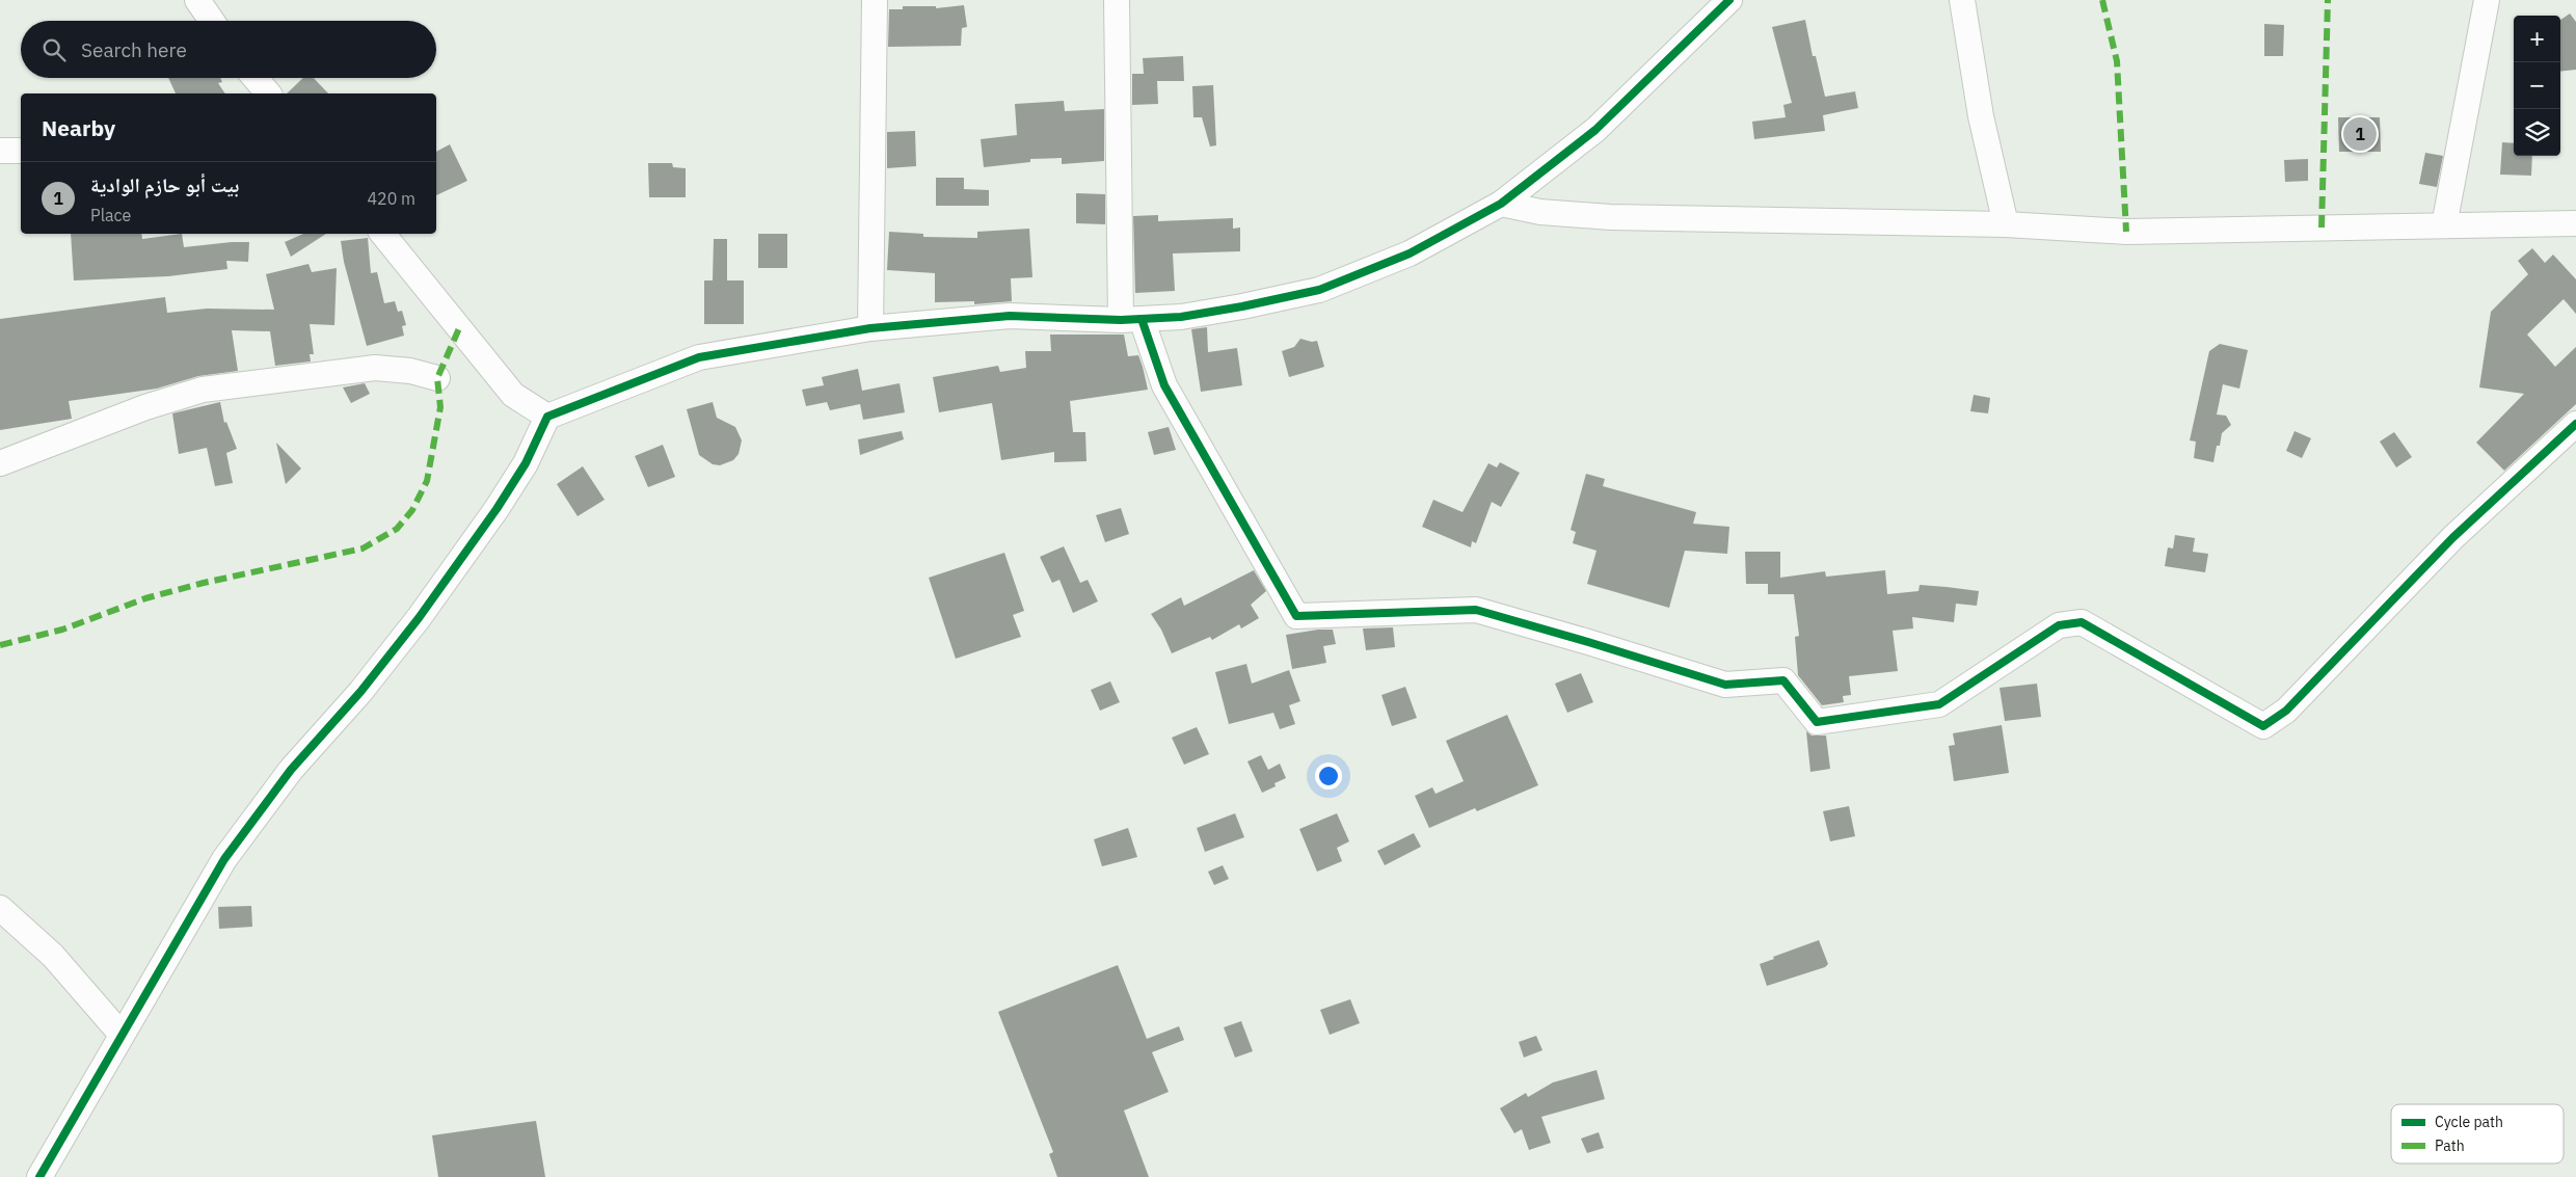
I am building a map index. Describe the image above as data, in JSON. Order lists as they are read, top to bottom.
{
  "legend": ["Cycle path", "Path"],
  "page": {
    "map_buttons": ["+", "−"],
    "search": "Search here",
    "heading": "Nearby",
    "pins": "1",
    "list": [
      {
        "mark": "1",
        "name": "بيت أبو حازم الوادية",
        "note": "Place",
        "value": "420 m"
      }
    ]
  }
}
